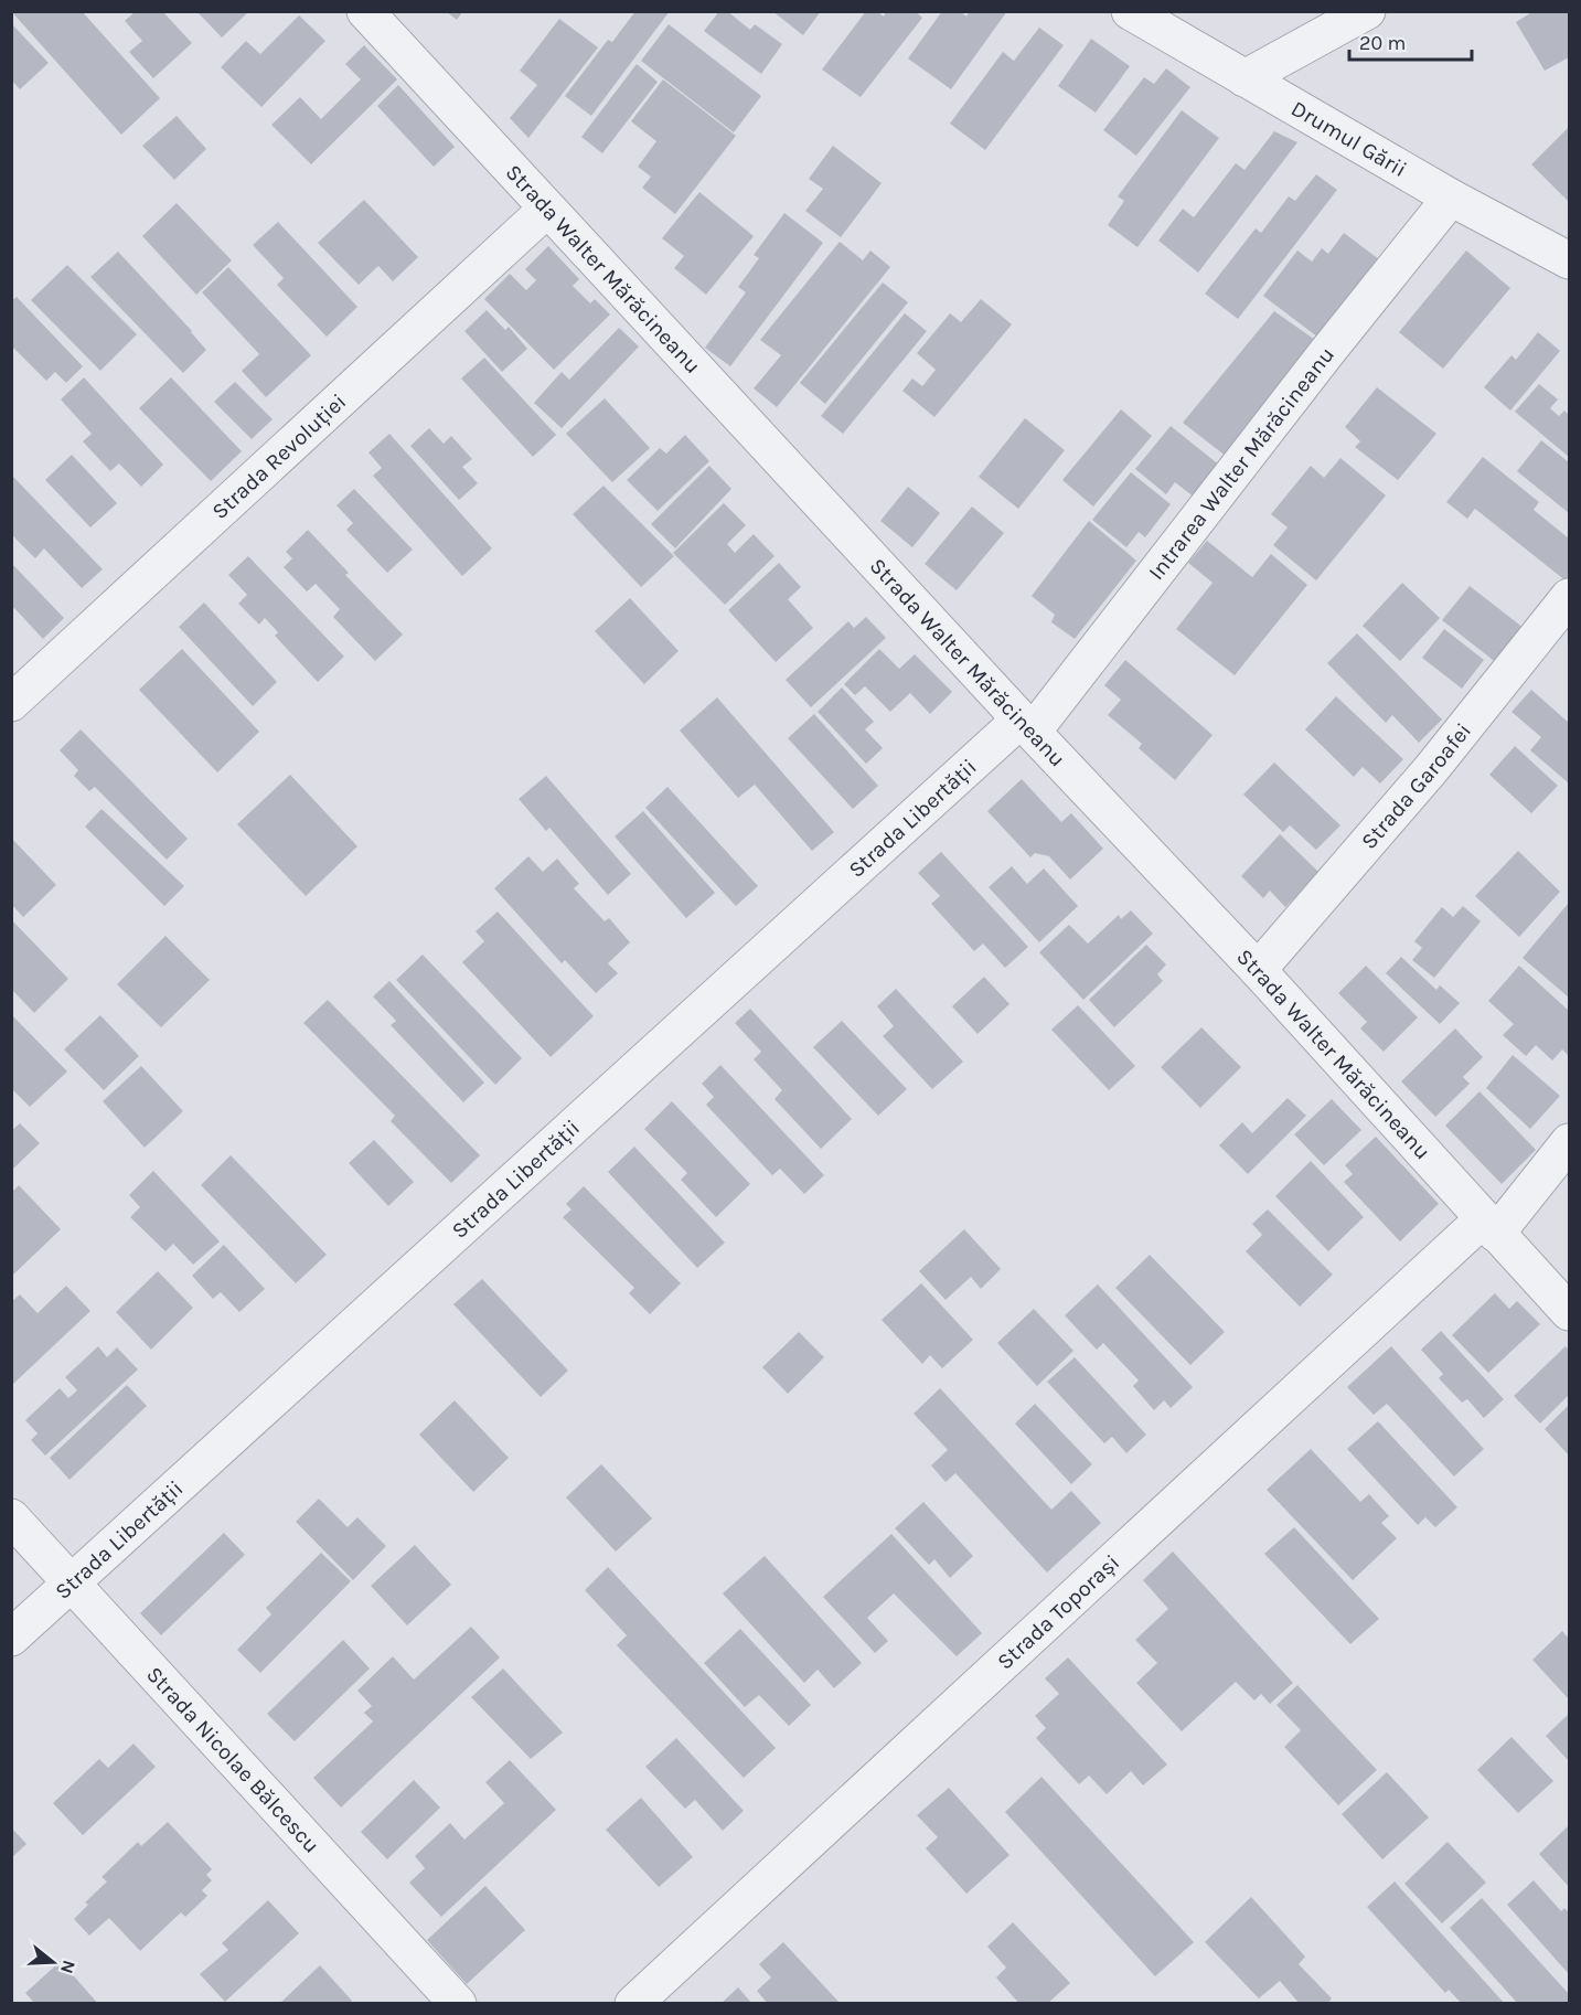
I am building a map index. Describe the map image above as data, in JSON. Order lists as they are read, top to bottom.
{
  "streets": {
    "street": [
      "Drumul Gării",
      "Strada Walter Mărăcineanu",
      "Strada Revoluției",
      "Intrarea Walter Mărăcineanu",
      "Strada Garoafei",
      "Strada Libertății",
      "Strada Toporași",
      "Strada Nicolae Bălcescu"
    ]
  },
  "crossings": [
    ["Drumul Gării", "Intrarea Walter Mărăcineanu"],
    ["Strada Walter Mărăcineanu", "Strada Revoluției"],
    ["Strada Walter Mărăcineanu", "Intrarea Walter Mărăcineanu"],
    ["Strada Walter Mărăcineanu", "Strada Garoafei"],
    ["Strada Walter Mărăcineanu", "Strada Libertății"],
    ["Strada Walter Mărăcineanu", "Strada Toporași"],
    ["Intrarea Walter Mărăcineanu", "Strada Libertății"],
    ["Strada Libertății", "Strada Nicolae Bălcescu"]
  ],
  "scale_bar": "20 m",
  "north": "right"
}
